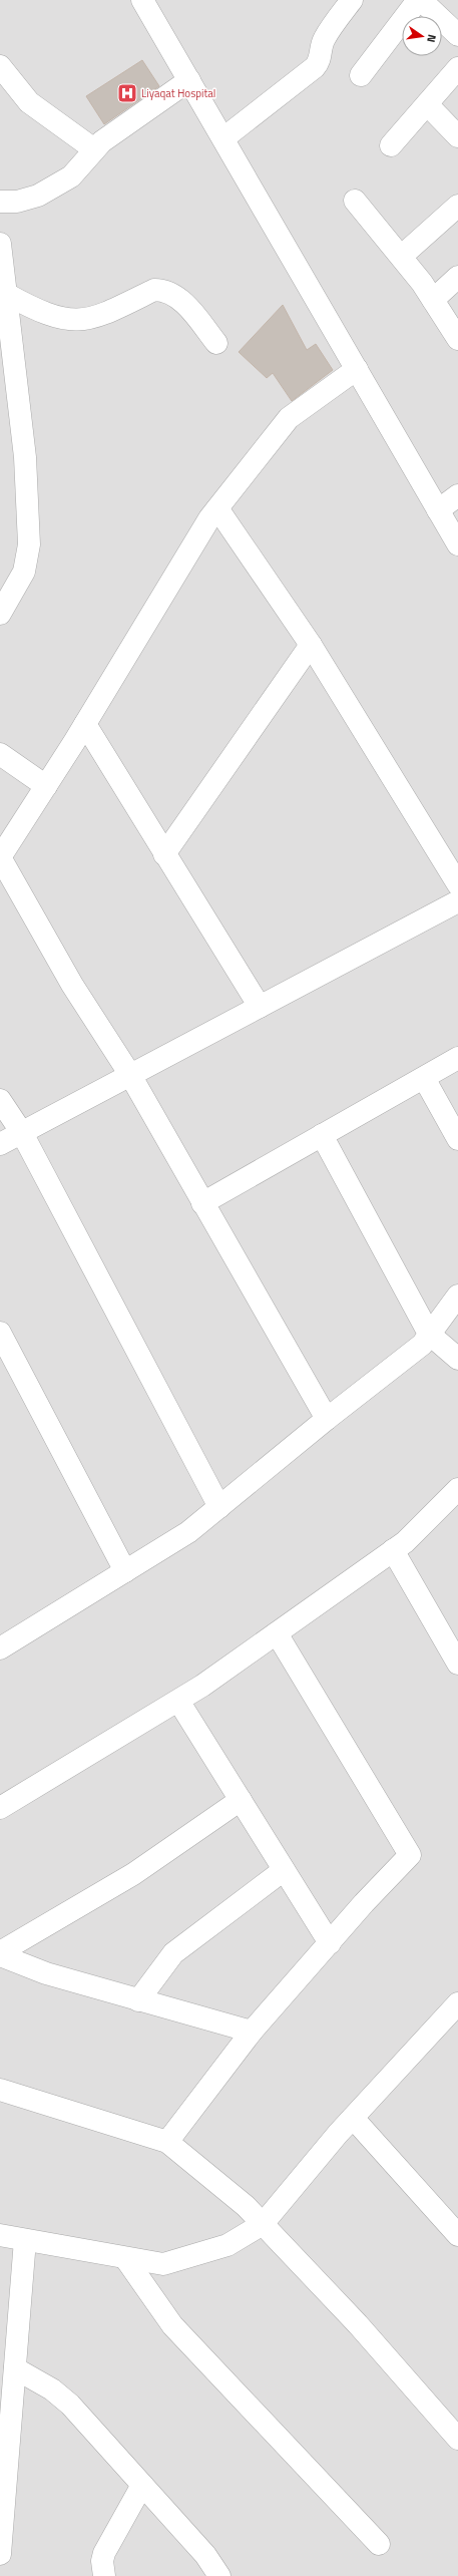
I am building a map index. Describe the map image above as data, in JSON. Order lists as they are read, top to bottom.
{
  "places": {
    "hospital": ["Liyaqat Hospital"]
  },
  "north": "right"
}
